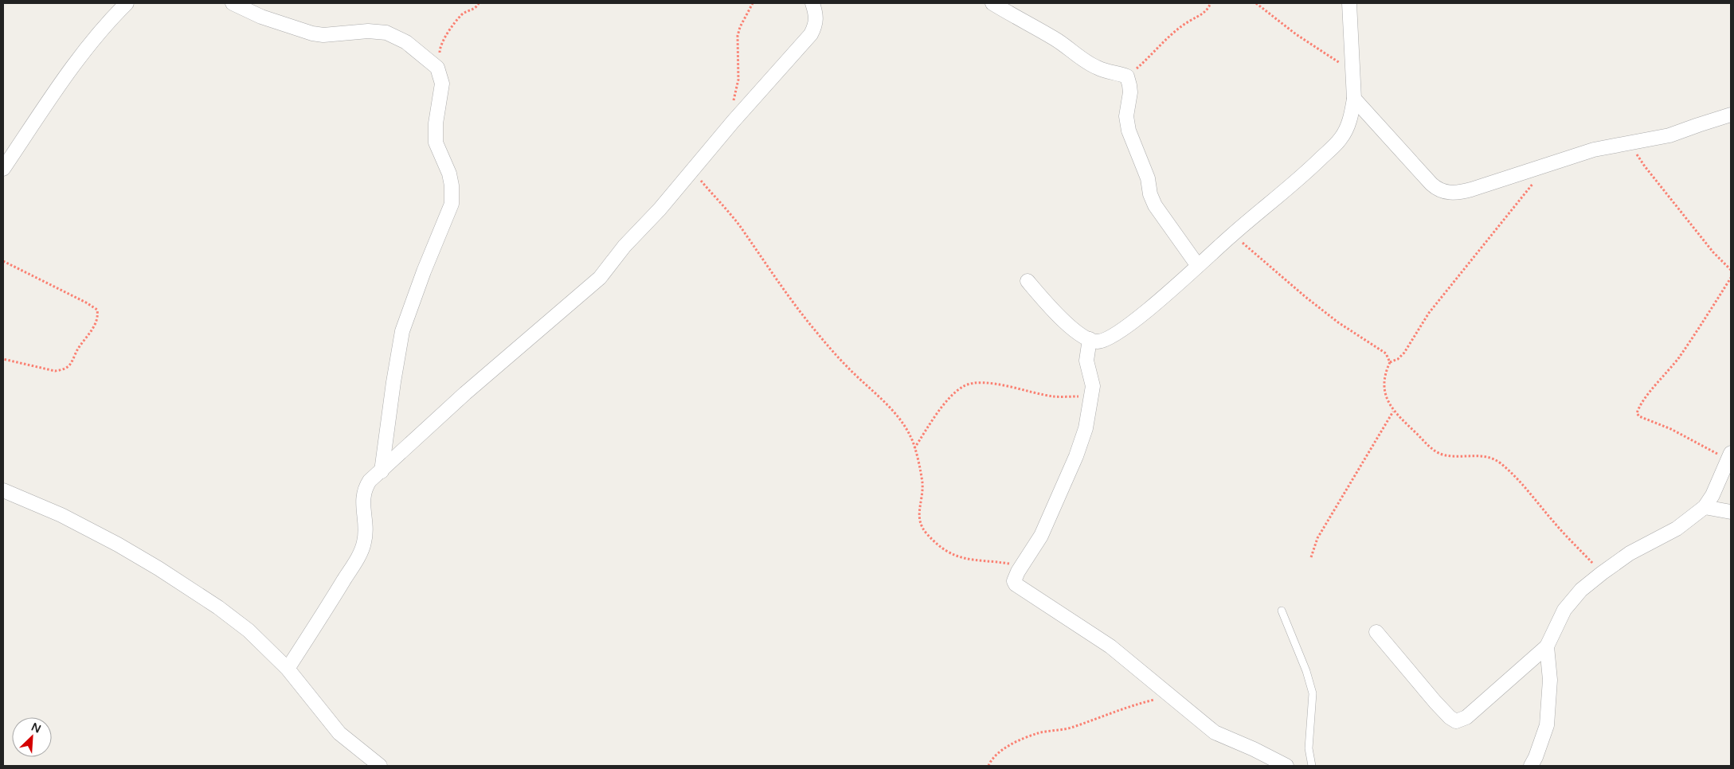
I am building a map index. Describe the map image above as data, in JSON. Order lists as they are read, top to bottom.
{
  "north": "top right"
}
